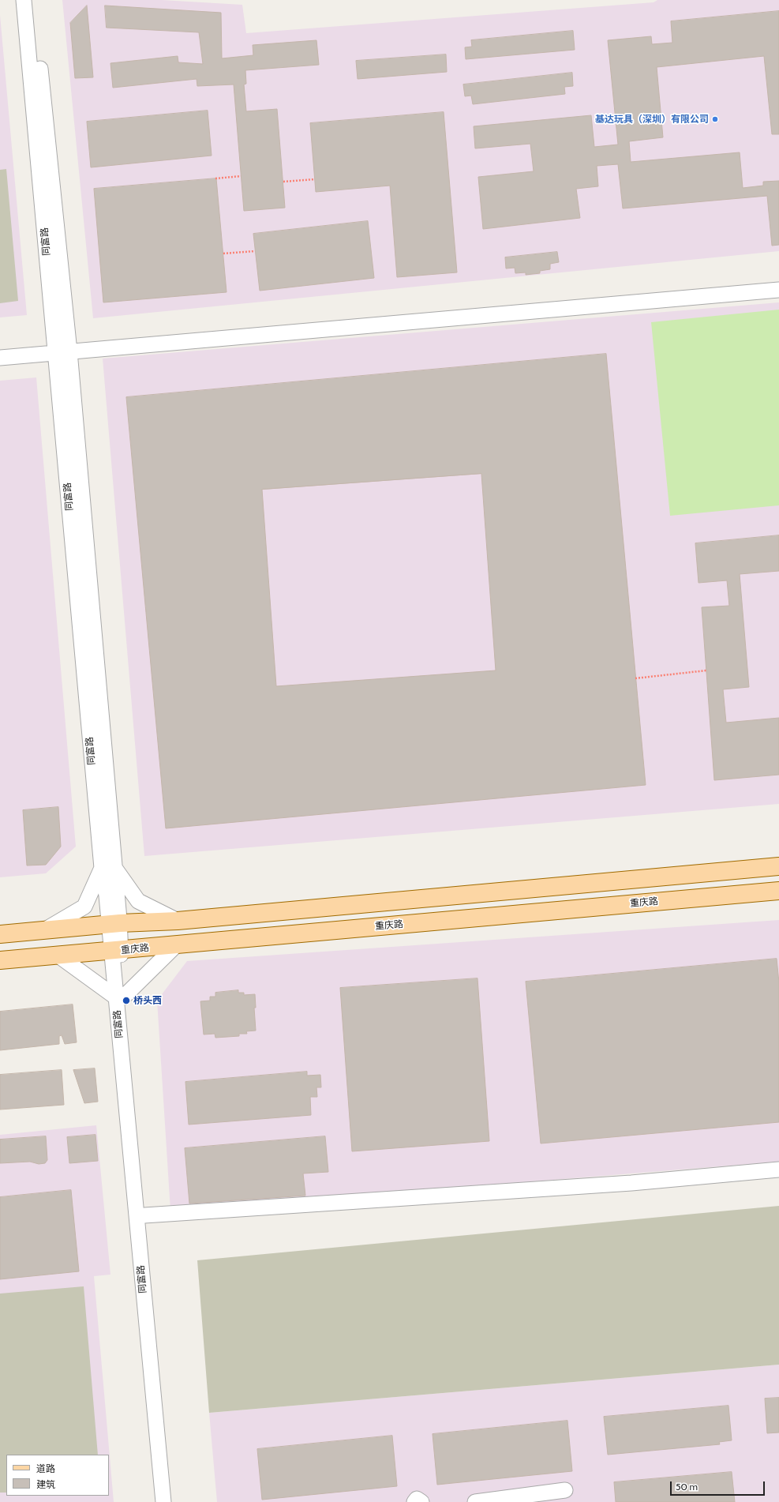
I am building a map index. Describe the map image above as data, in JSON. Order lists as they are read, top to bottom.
{
  "streets": {
    "main road": ["重庆路"],
    "street": ["同富路"]
  },
  "crossings": [
    ["同富路", "重庆路"]
  ],
  "places": ["基达玩具（深圳）有限公司", "桥头西"],
  "legend": ["道路", "建筑"],
  "scale_bar": "50 m"
}
